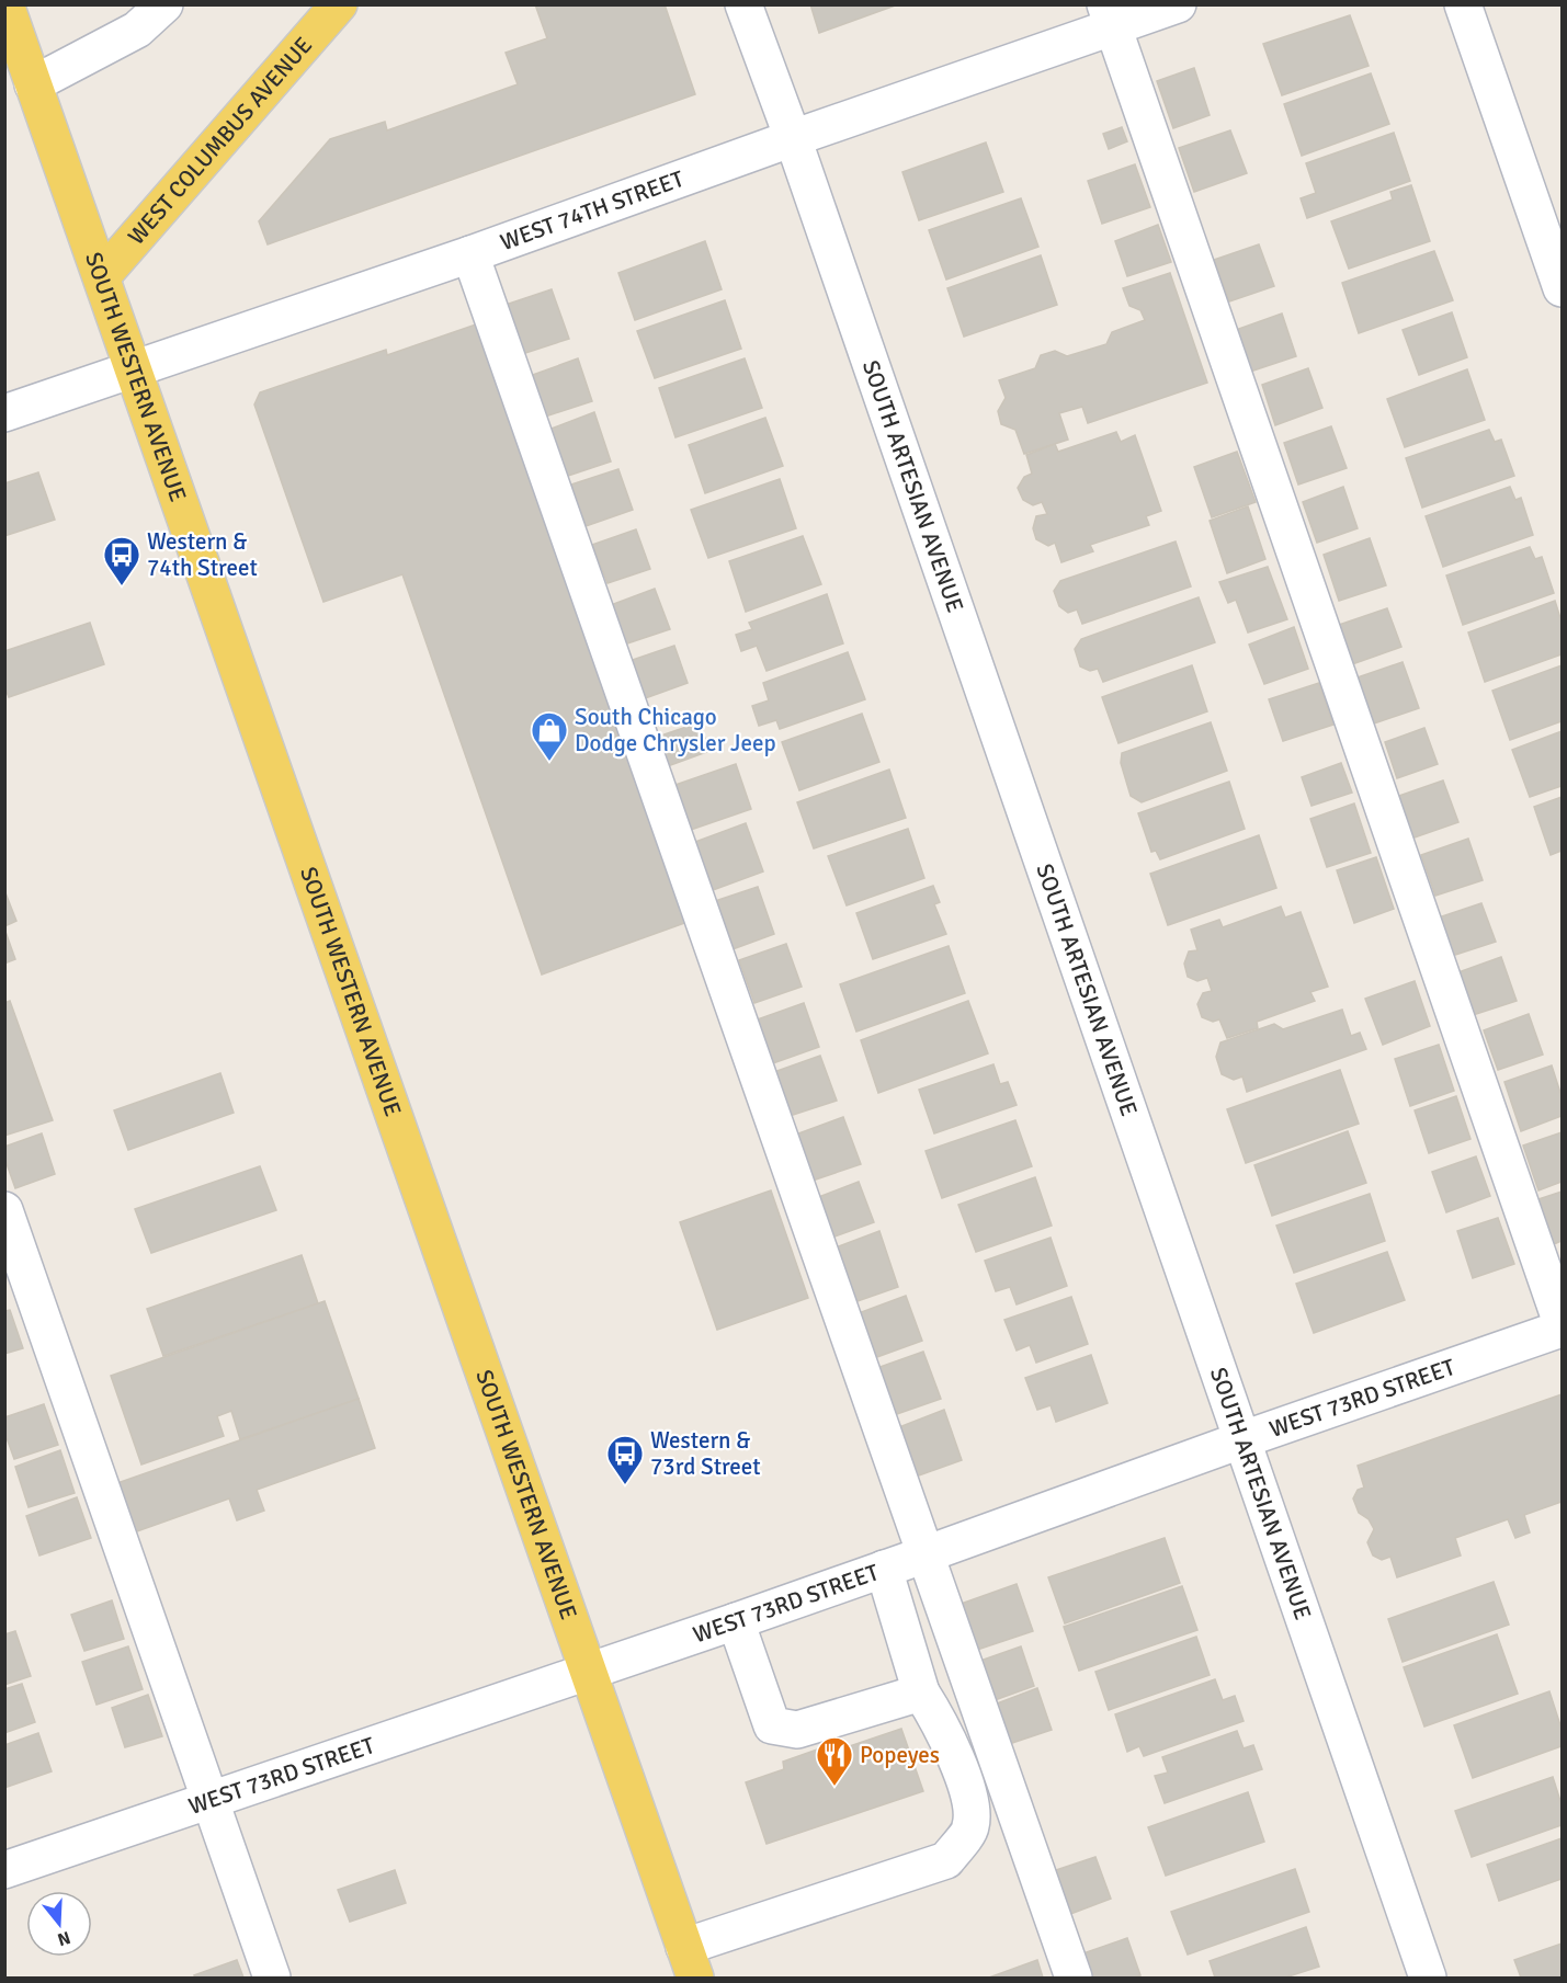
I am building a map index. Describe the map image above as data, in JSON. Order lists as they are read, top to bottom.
{
  "streets": {
    "main road": ["WEST COLUMBUS AVENUE", "SOUTH WESTERN AVENUE"],
    "street": ["WEST 74TH STREET", "SOUTH ARTESIAN AVENUE", "WEST 73RD STREET"]
  },
  "crossings": [
    ["WEST COLUMBUS AVENUE", "SOUTH WESTERN AVENUE"],
    ["WEST 74TH STREET", "SOUTH WESTERN AVENUE"],
    ["WEST 74TH STREET", "SOUTH ARTESIAN AVENUE"],
    ["SOUTH WESTERN AVENUE", "WEST 73RD STREET"],
    ["SOUTH ARTESIAN AVENUE", "WEST 73RD STREET"]
  ],
  "places": {
    "bus stop": ["Western & 74th Street", "Western & 73rd Street"],
    "shop": ["South Chicago Dodge Chrysler Jeep"],
    "restaurant": ["Popeyes"]
  },
  "north": "bottom"
}
